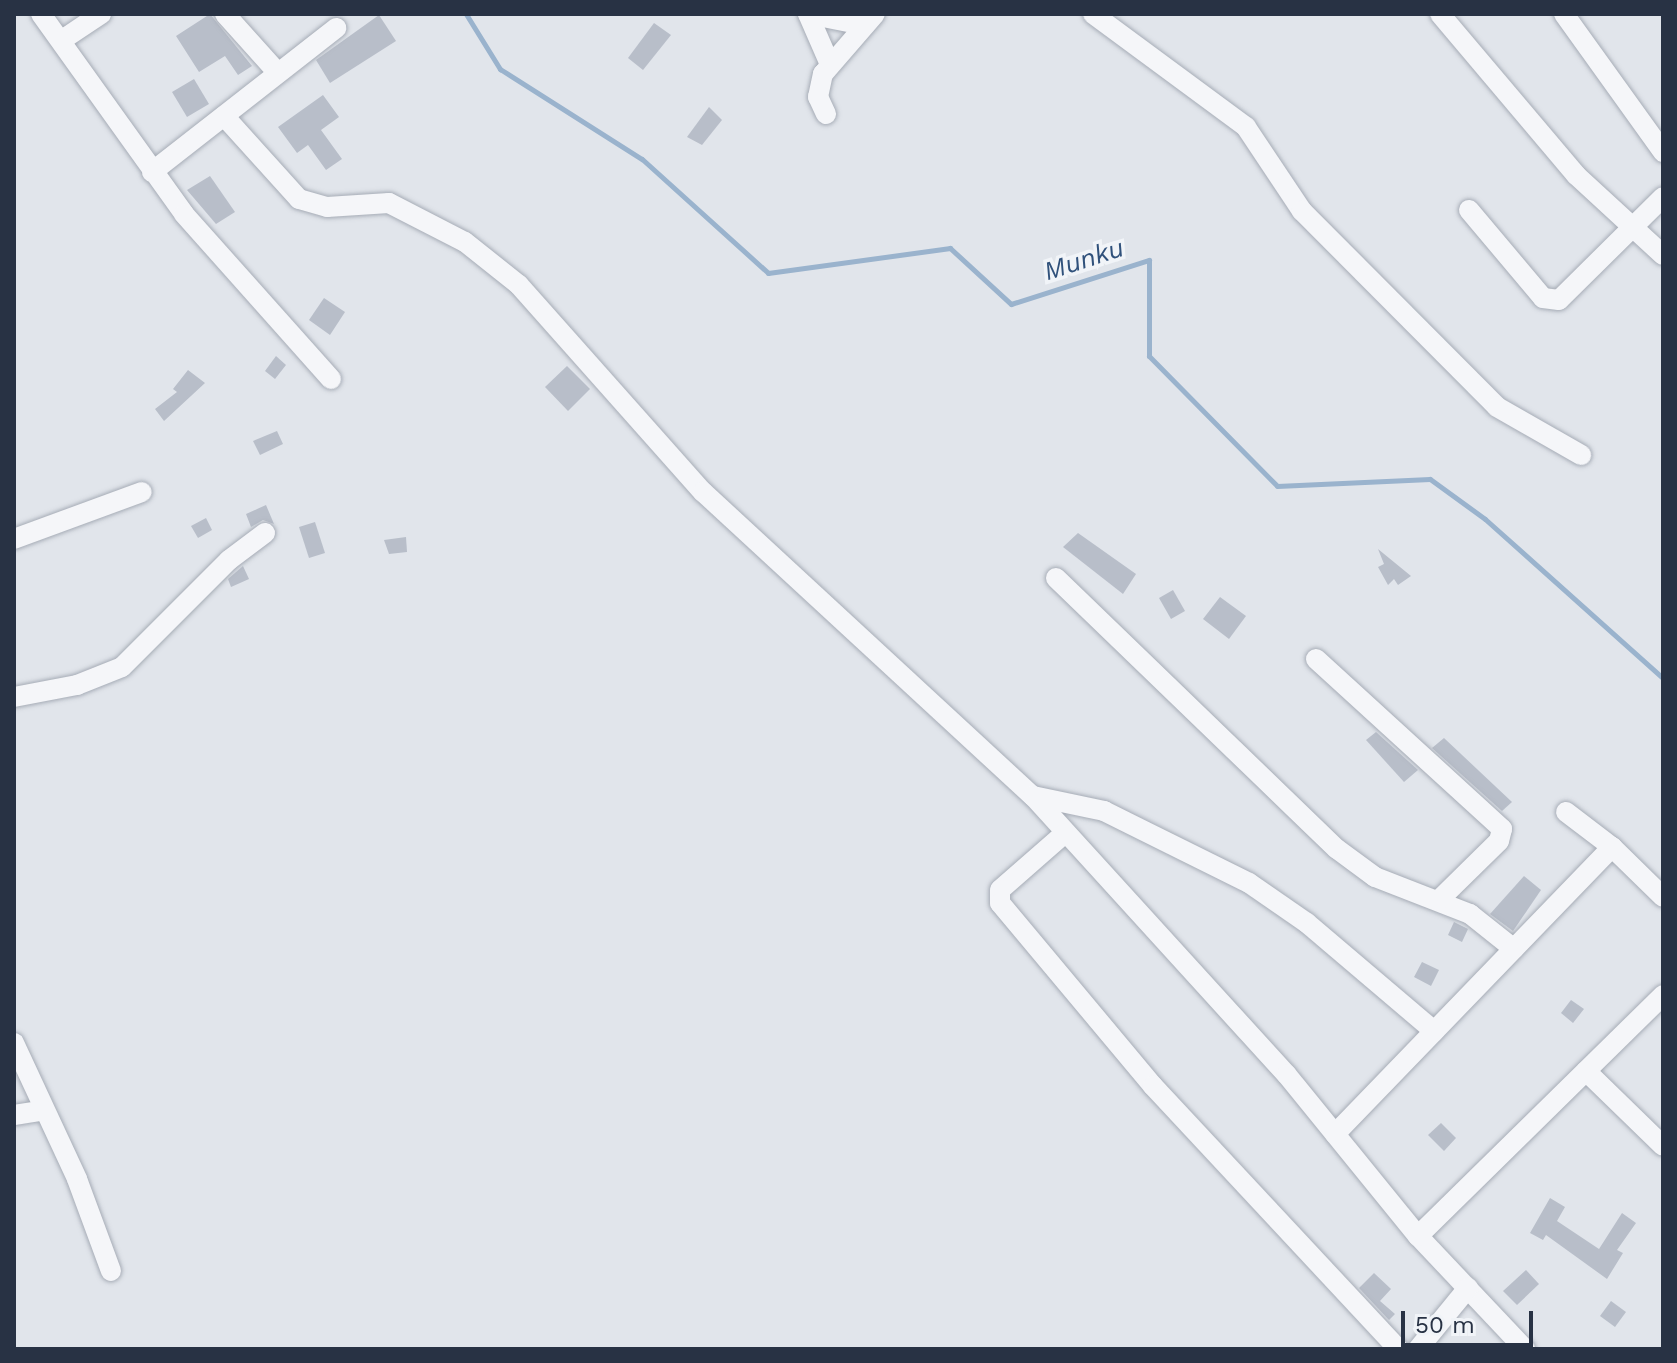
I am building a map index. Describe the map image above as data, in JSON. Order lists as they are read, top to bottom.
{
  "water": ["Munku"],
  "scale_bar": "50 m"
}
